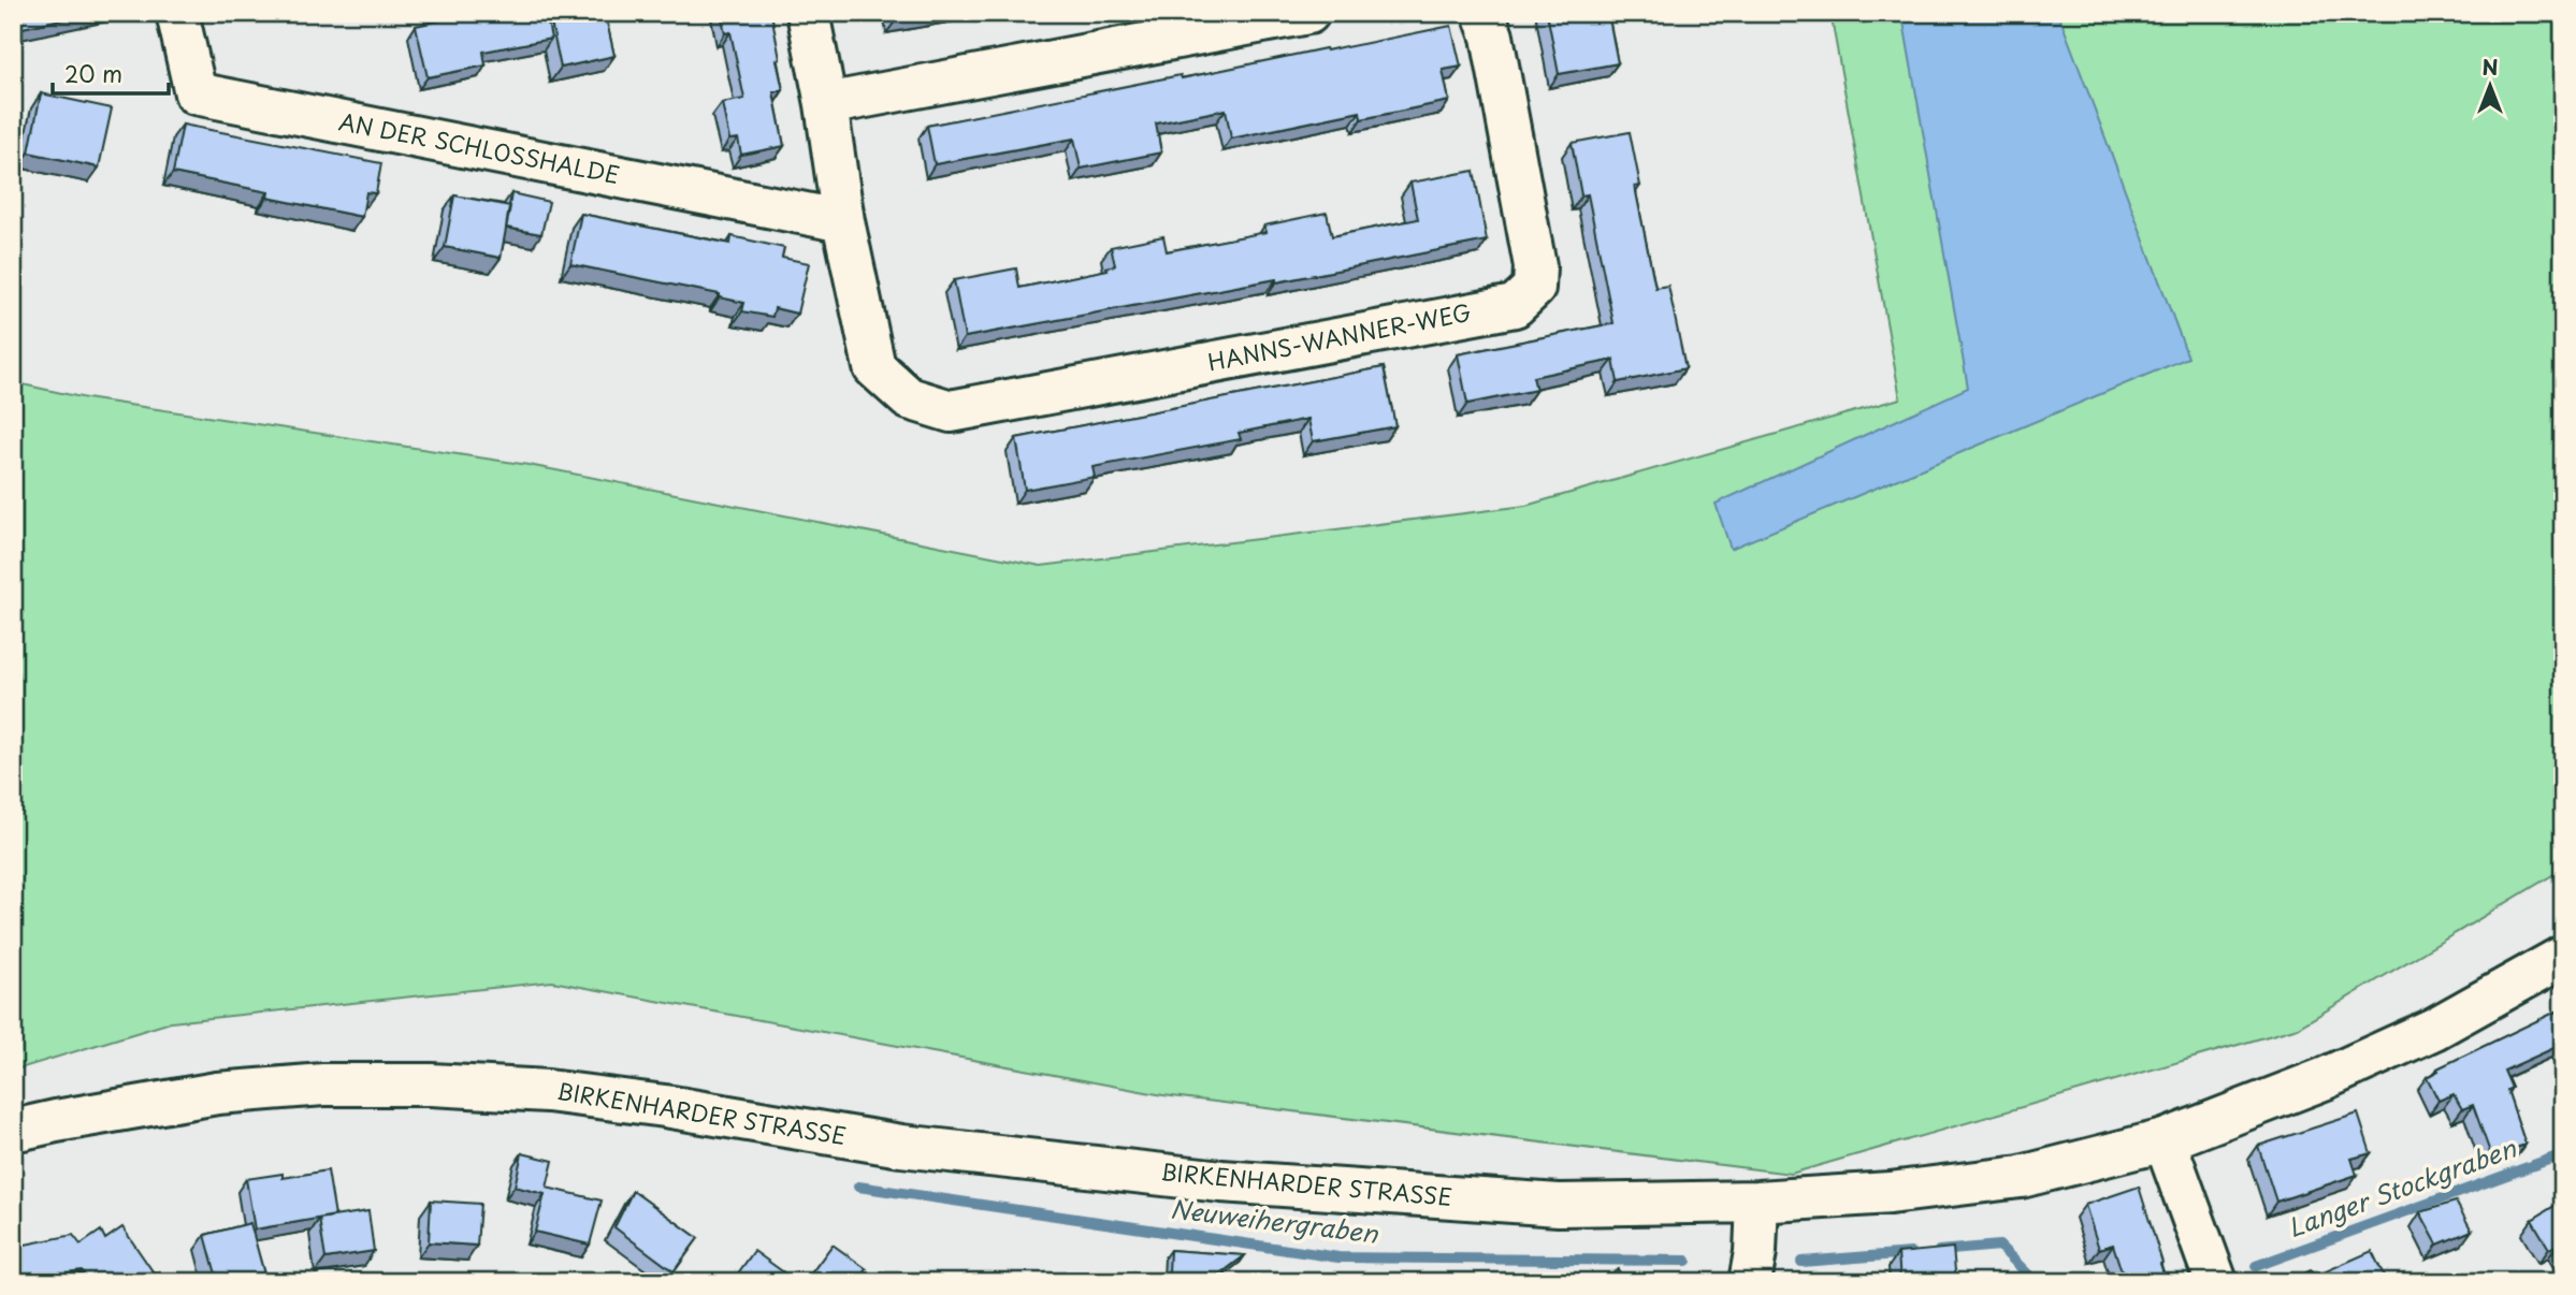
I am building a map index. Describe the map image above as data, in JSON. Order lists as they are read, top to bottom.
{
  "streets": {
    "street": ["AN DER SCHLOSSHALDE", "HANNS-WANNER-WEG", "BIRKENHARDER STRASSE"]
  },
  "crossings": [
    ["AN DER SCHLOSSHALDE", "HANNS-WANNER-WEG"]
  ],
  "water": ["Langer Stockgraben", "Neuweihergraben"],
  "scale_bar": "20 m",
  "north": "top"
}
